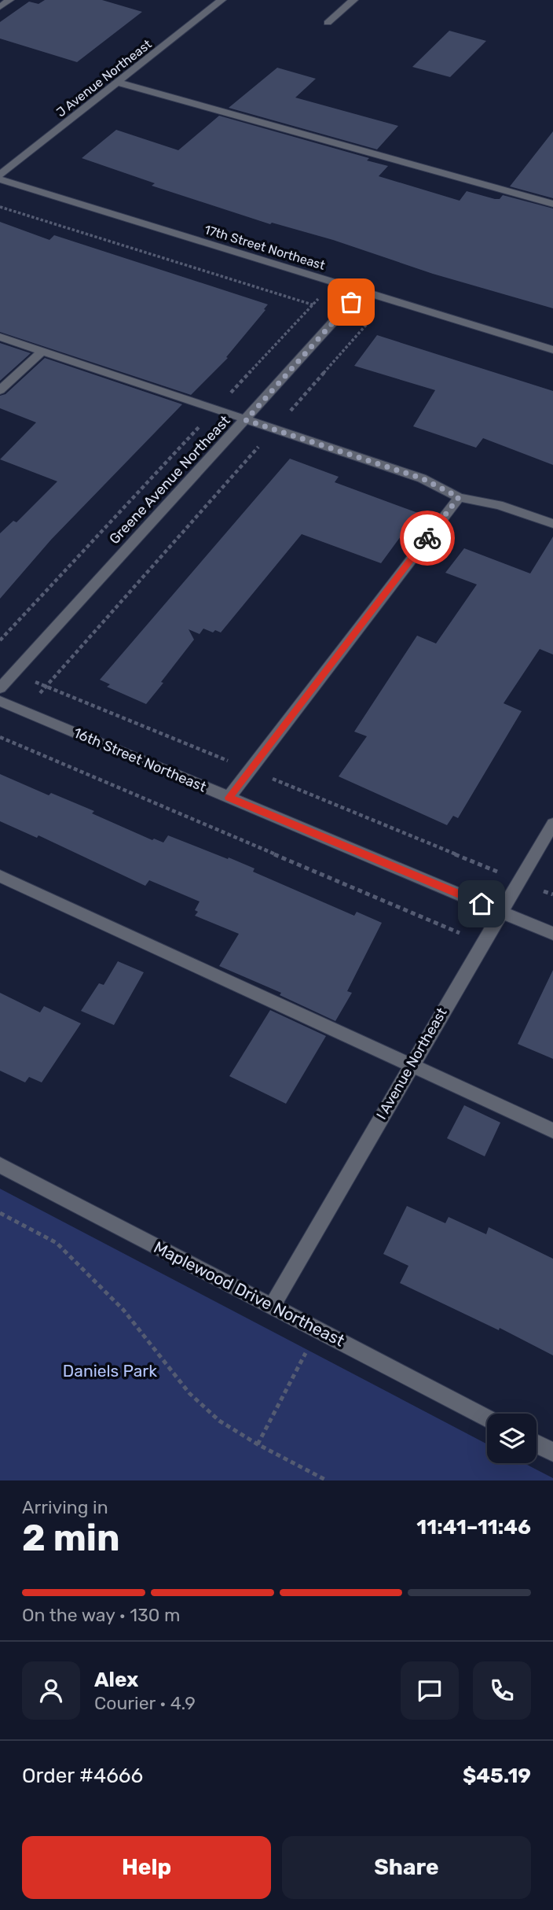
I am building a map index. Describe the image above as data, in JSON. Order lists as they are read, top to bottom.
{
  "streets": {
    "street": [
      "J Avenue Northeast",
      "17th Street Northeast",
      "Greene Avenue Northeast",
      "16th Street Northeast",
      "I Avenue Northeast",
      "Maplewood Drive Northeast"
    ]
  },
  "crossings": [
    ["17th Street Northeast", "Greene Avenue Northeast"],
    ["16th Street Northeast", "I Avenue Northeast"],
    ["I Avenue Northeast", "Maplewood Drive Northeast"]
  ],
  "parks": ["Daniels Park"],
  "page": {
    "heading": ["2 min", "Arriving in", "11:41–11:46"],
    "panel": [
      "Alex",
      "Courier · 4.9",
      "Order #4666",
      "$45.19"
    ],
    "bar": "On the way · 130 m",
    "buttons": ["Help", "Share"]
  }
}
